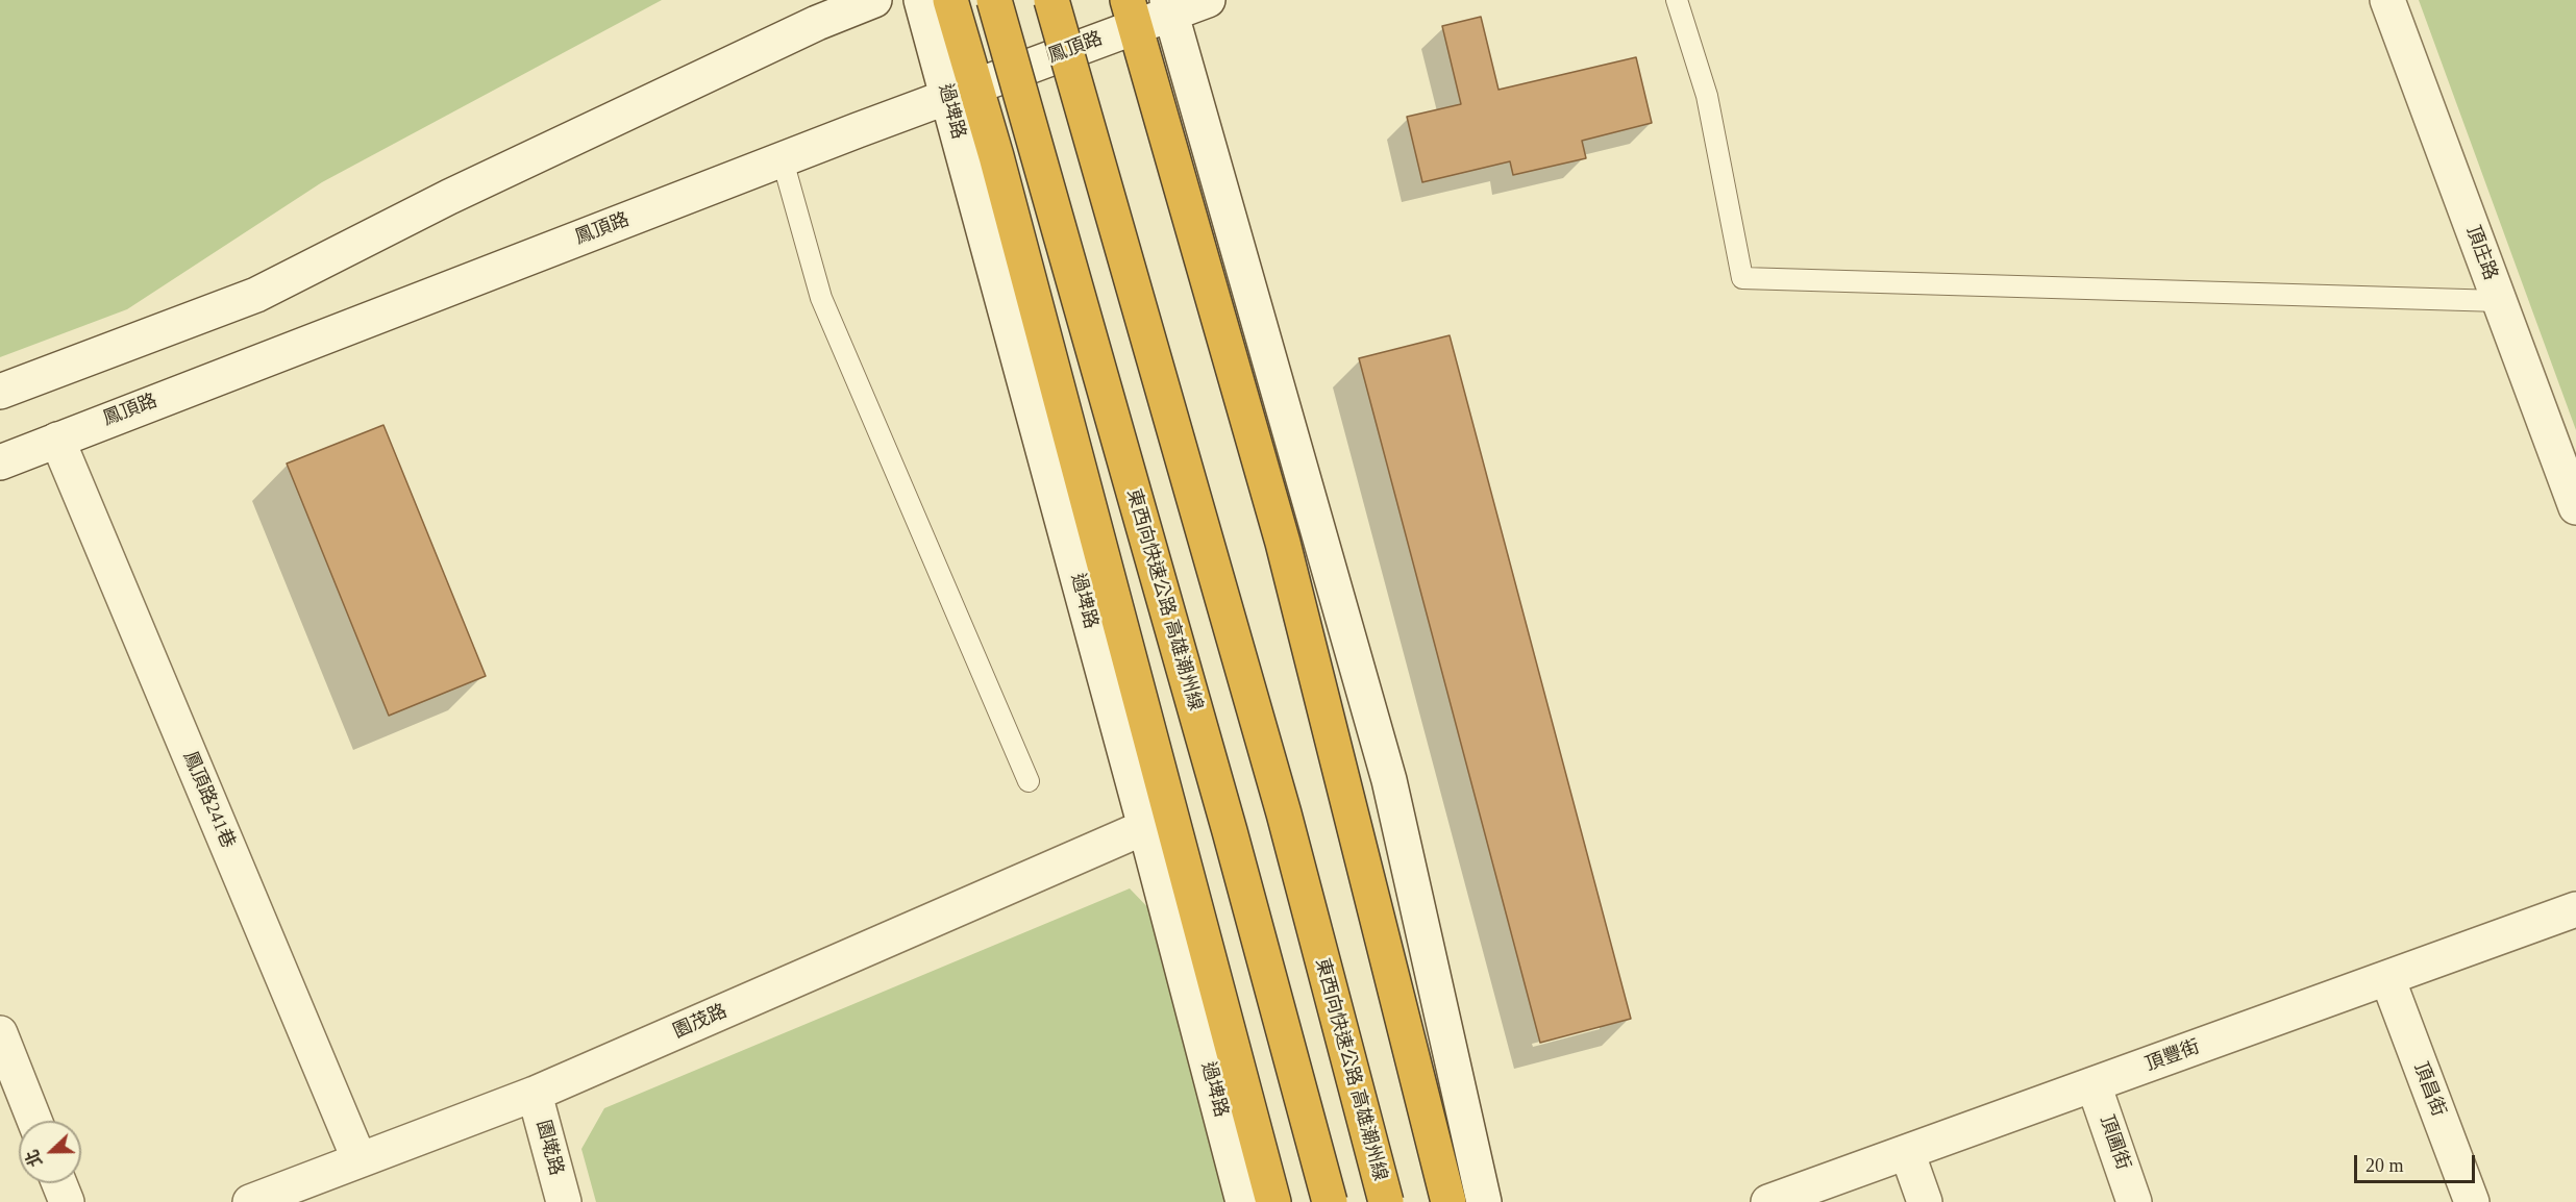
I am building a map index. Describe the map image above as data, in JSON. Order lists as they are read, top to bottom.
{
  "streets": {
    "highway": ["東西向快速公路 高雄潮州線"],
    "main road": [
      "鳳頂路",
      "過埤路",
      "頂庄路",
      "鳳頂路241巷",
      "園茂路",
      "頂豐街",
      "頂昌街",
      "頂圃街",
      "園墘路"
    ]
  },
  "crossings": [
    ["鳳頂路", "過埤路"],
    ["鳳頂路", "鳳頂路241巷"],
    ["過埤路", "園茂路"],
    ["鳳頂路241巷", "園茂路"],
    ["園茂路", "園墘路"],
    ["頂豐街", "頂昌街"],
    ["頂豐街", "頂圃街"]
  ],
  "scale_bar": "20 m",
  "north": "left"
}
